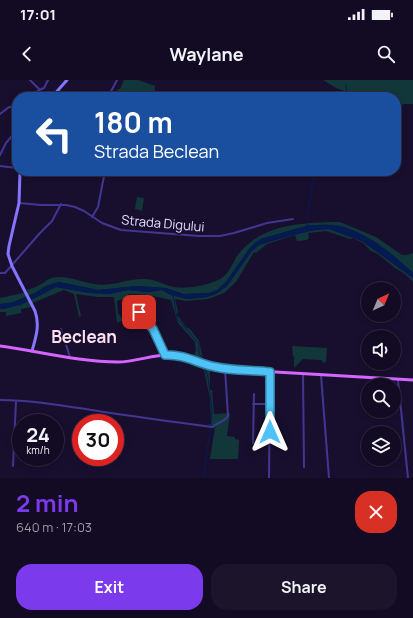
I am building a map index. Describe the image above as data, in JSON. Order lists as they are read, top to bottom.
{
  "streets": {
    "street": ["Strada Digului"]
  },
  "districts": ["Beclean"],
  "north": "top right",
  "page": {
    "status": "17:01",
    "header": "Waylane",
    "turn": ["180 m", "Strada Beclean"],
    "speed": "24 km/h",
    "limit": "30",
    "heading": ["2 min", "640 m · 17:03"],
    "buttons": ["Exit", "Share"]
  }
}
